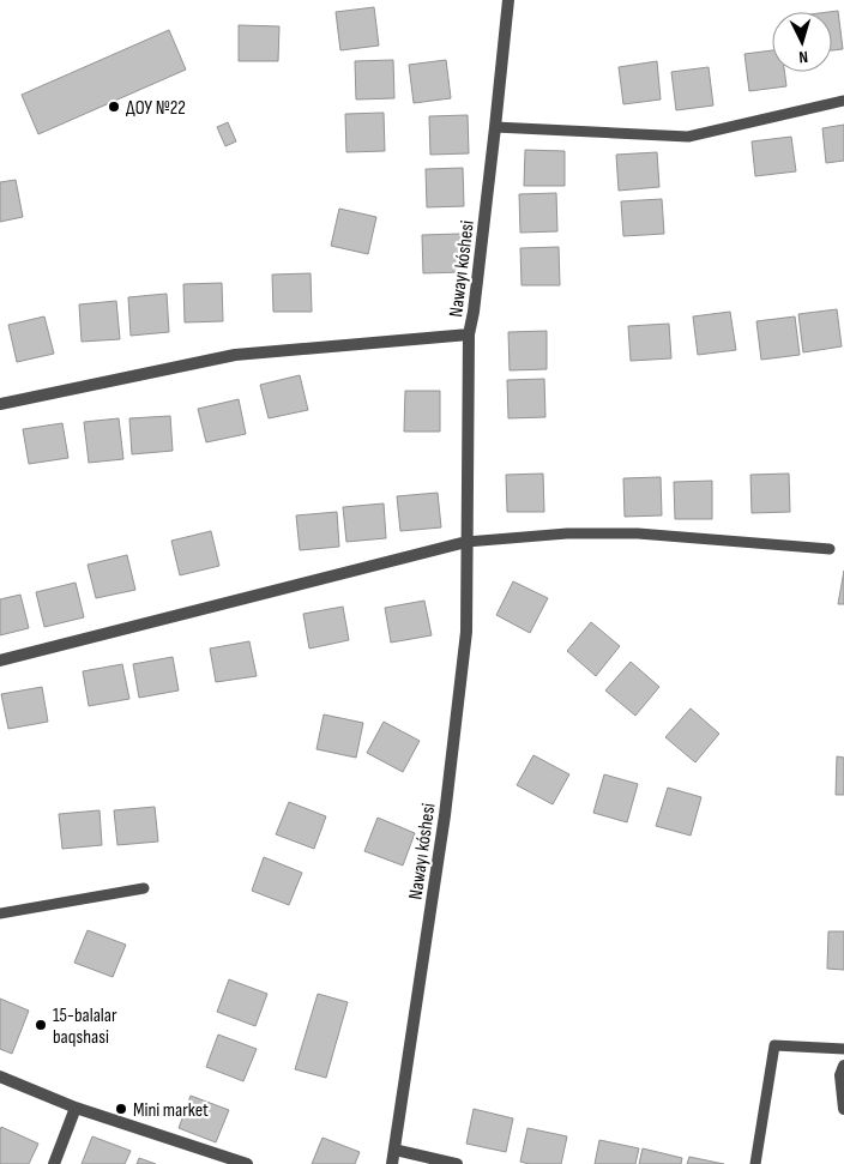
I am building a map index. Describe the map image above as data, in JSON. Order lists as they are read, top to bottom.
{
  "streets": {
    "street": ["Nawayı kóshesi"]
  },
  "places": ["ДОУ №22", "15-balalar baqshasi", "Mini market"],
  "north": "bottom"
}
